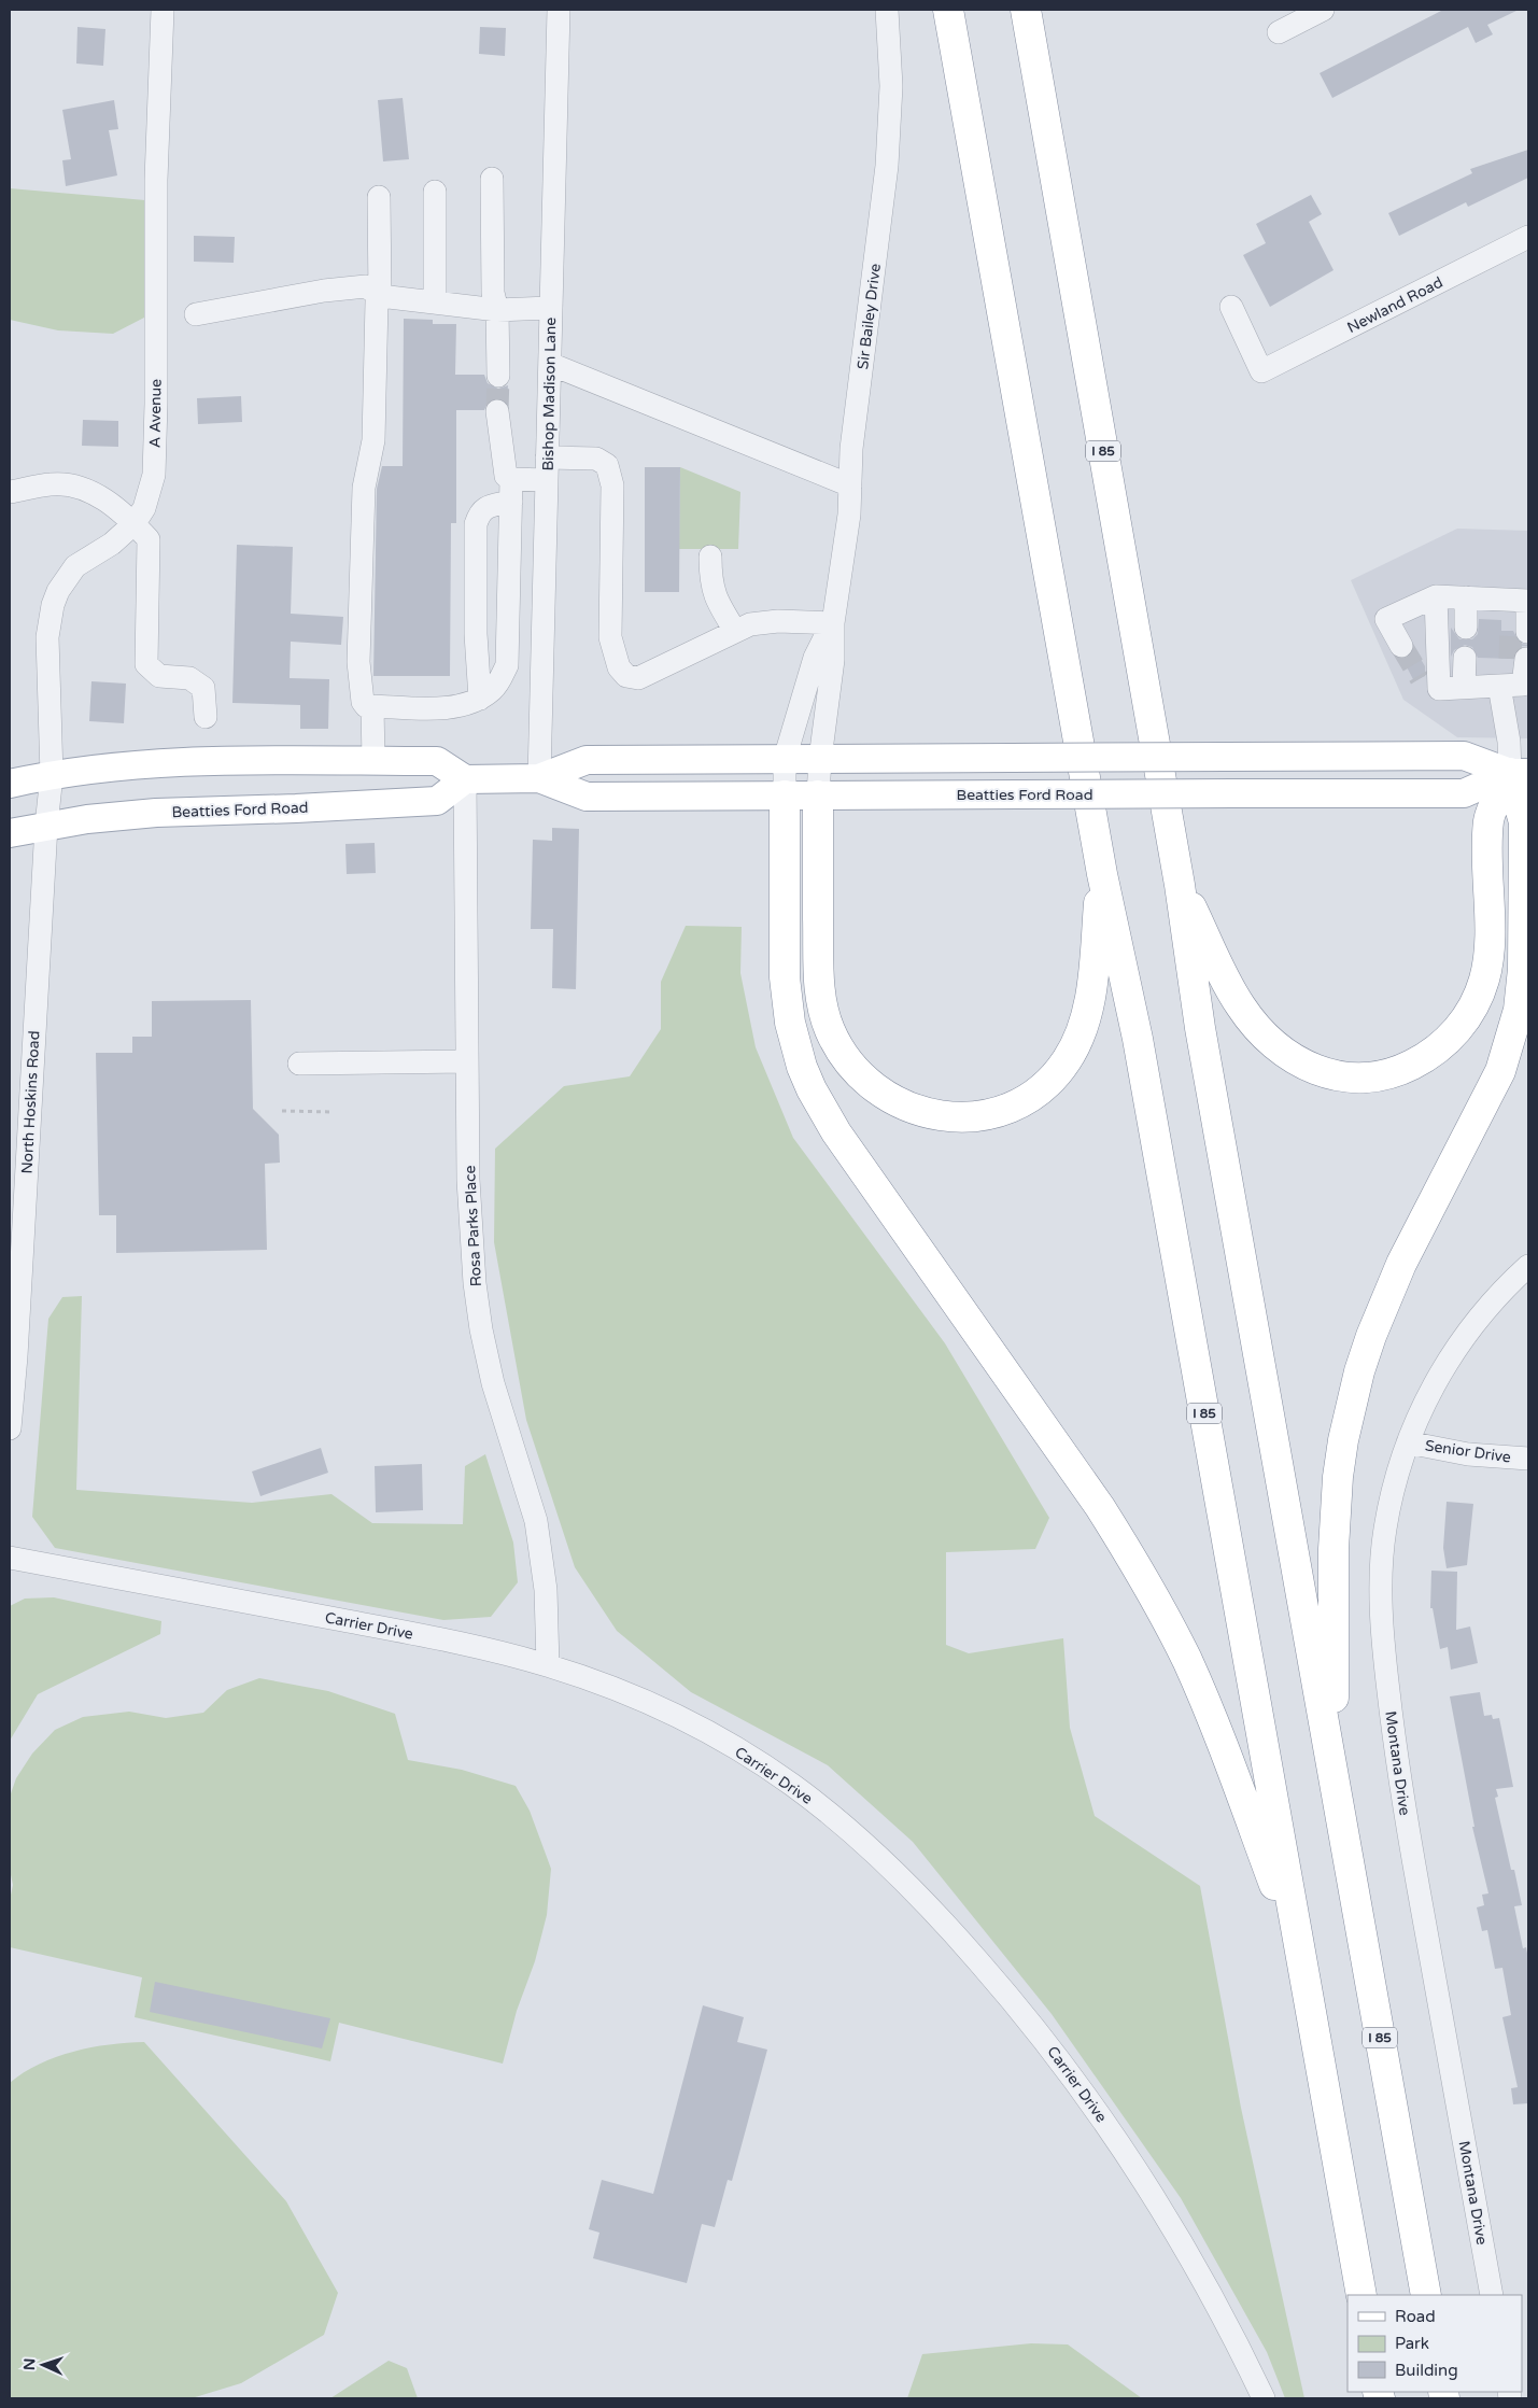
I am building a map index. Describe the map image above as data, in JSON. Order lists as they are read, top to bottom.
{
  "streets": {
    "highway": ["I 85"],
    "main road": ["Beatties Ford Road"],
    "street": [
      "Newland Road",
      "Sir Bailey Drive",
      "Bishop Madison Lane",
      "A Avenue",
      "North Hoskins Road",
      "Rosa Parks Place",
      "Senior Drive",
      "Carrier Drive",
      "Montana Drive"
    ]
  },
  "crossings": [
    ["Sir Bailey Drive", "Beatties Ford Road"],
    ["Bishop Madison Lane", "Beatties Ford Road"],
    ["A Avenue", "North Hoskins Road"],
    ["Beatties Ford Road", "North Hoskins Road"],
    ["Beatties Ford Road", "Rosa Parks Place"],
    ["Rosa Parks Place", "Carrier Drive"],
    ["Senior Drive", "Montana Drive"]
  ],
  "legend": ["Road", "Park", "Building"],
  "north": "left"
}
